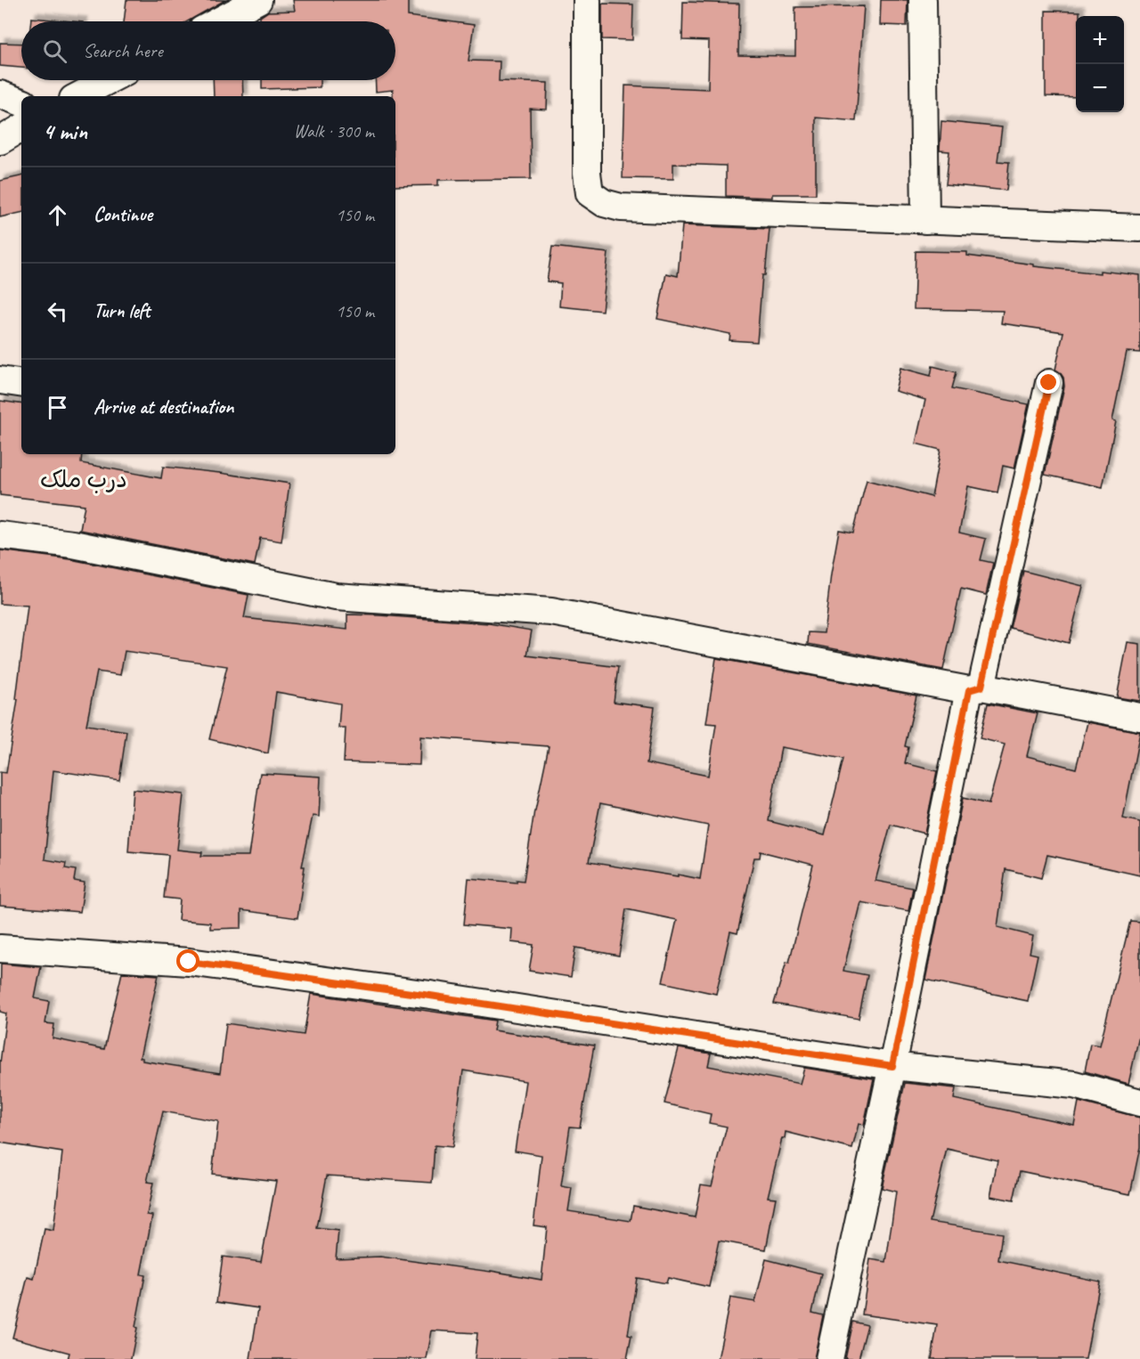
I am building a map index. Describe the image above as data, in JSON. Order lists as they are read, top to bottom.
{
  "districts": ["درب ملک"],
  "page": {
    "map_buttons": ["+", "−"],
    "search": "Search here",
    "heading": ["4 min", "Walk · 300 m"],
    "list": [
      ["Continue", "150 m"],
      ["Turn left", "150 m"],
      "Arrive at destination"
    ]
  }
}
